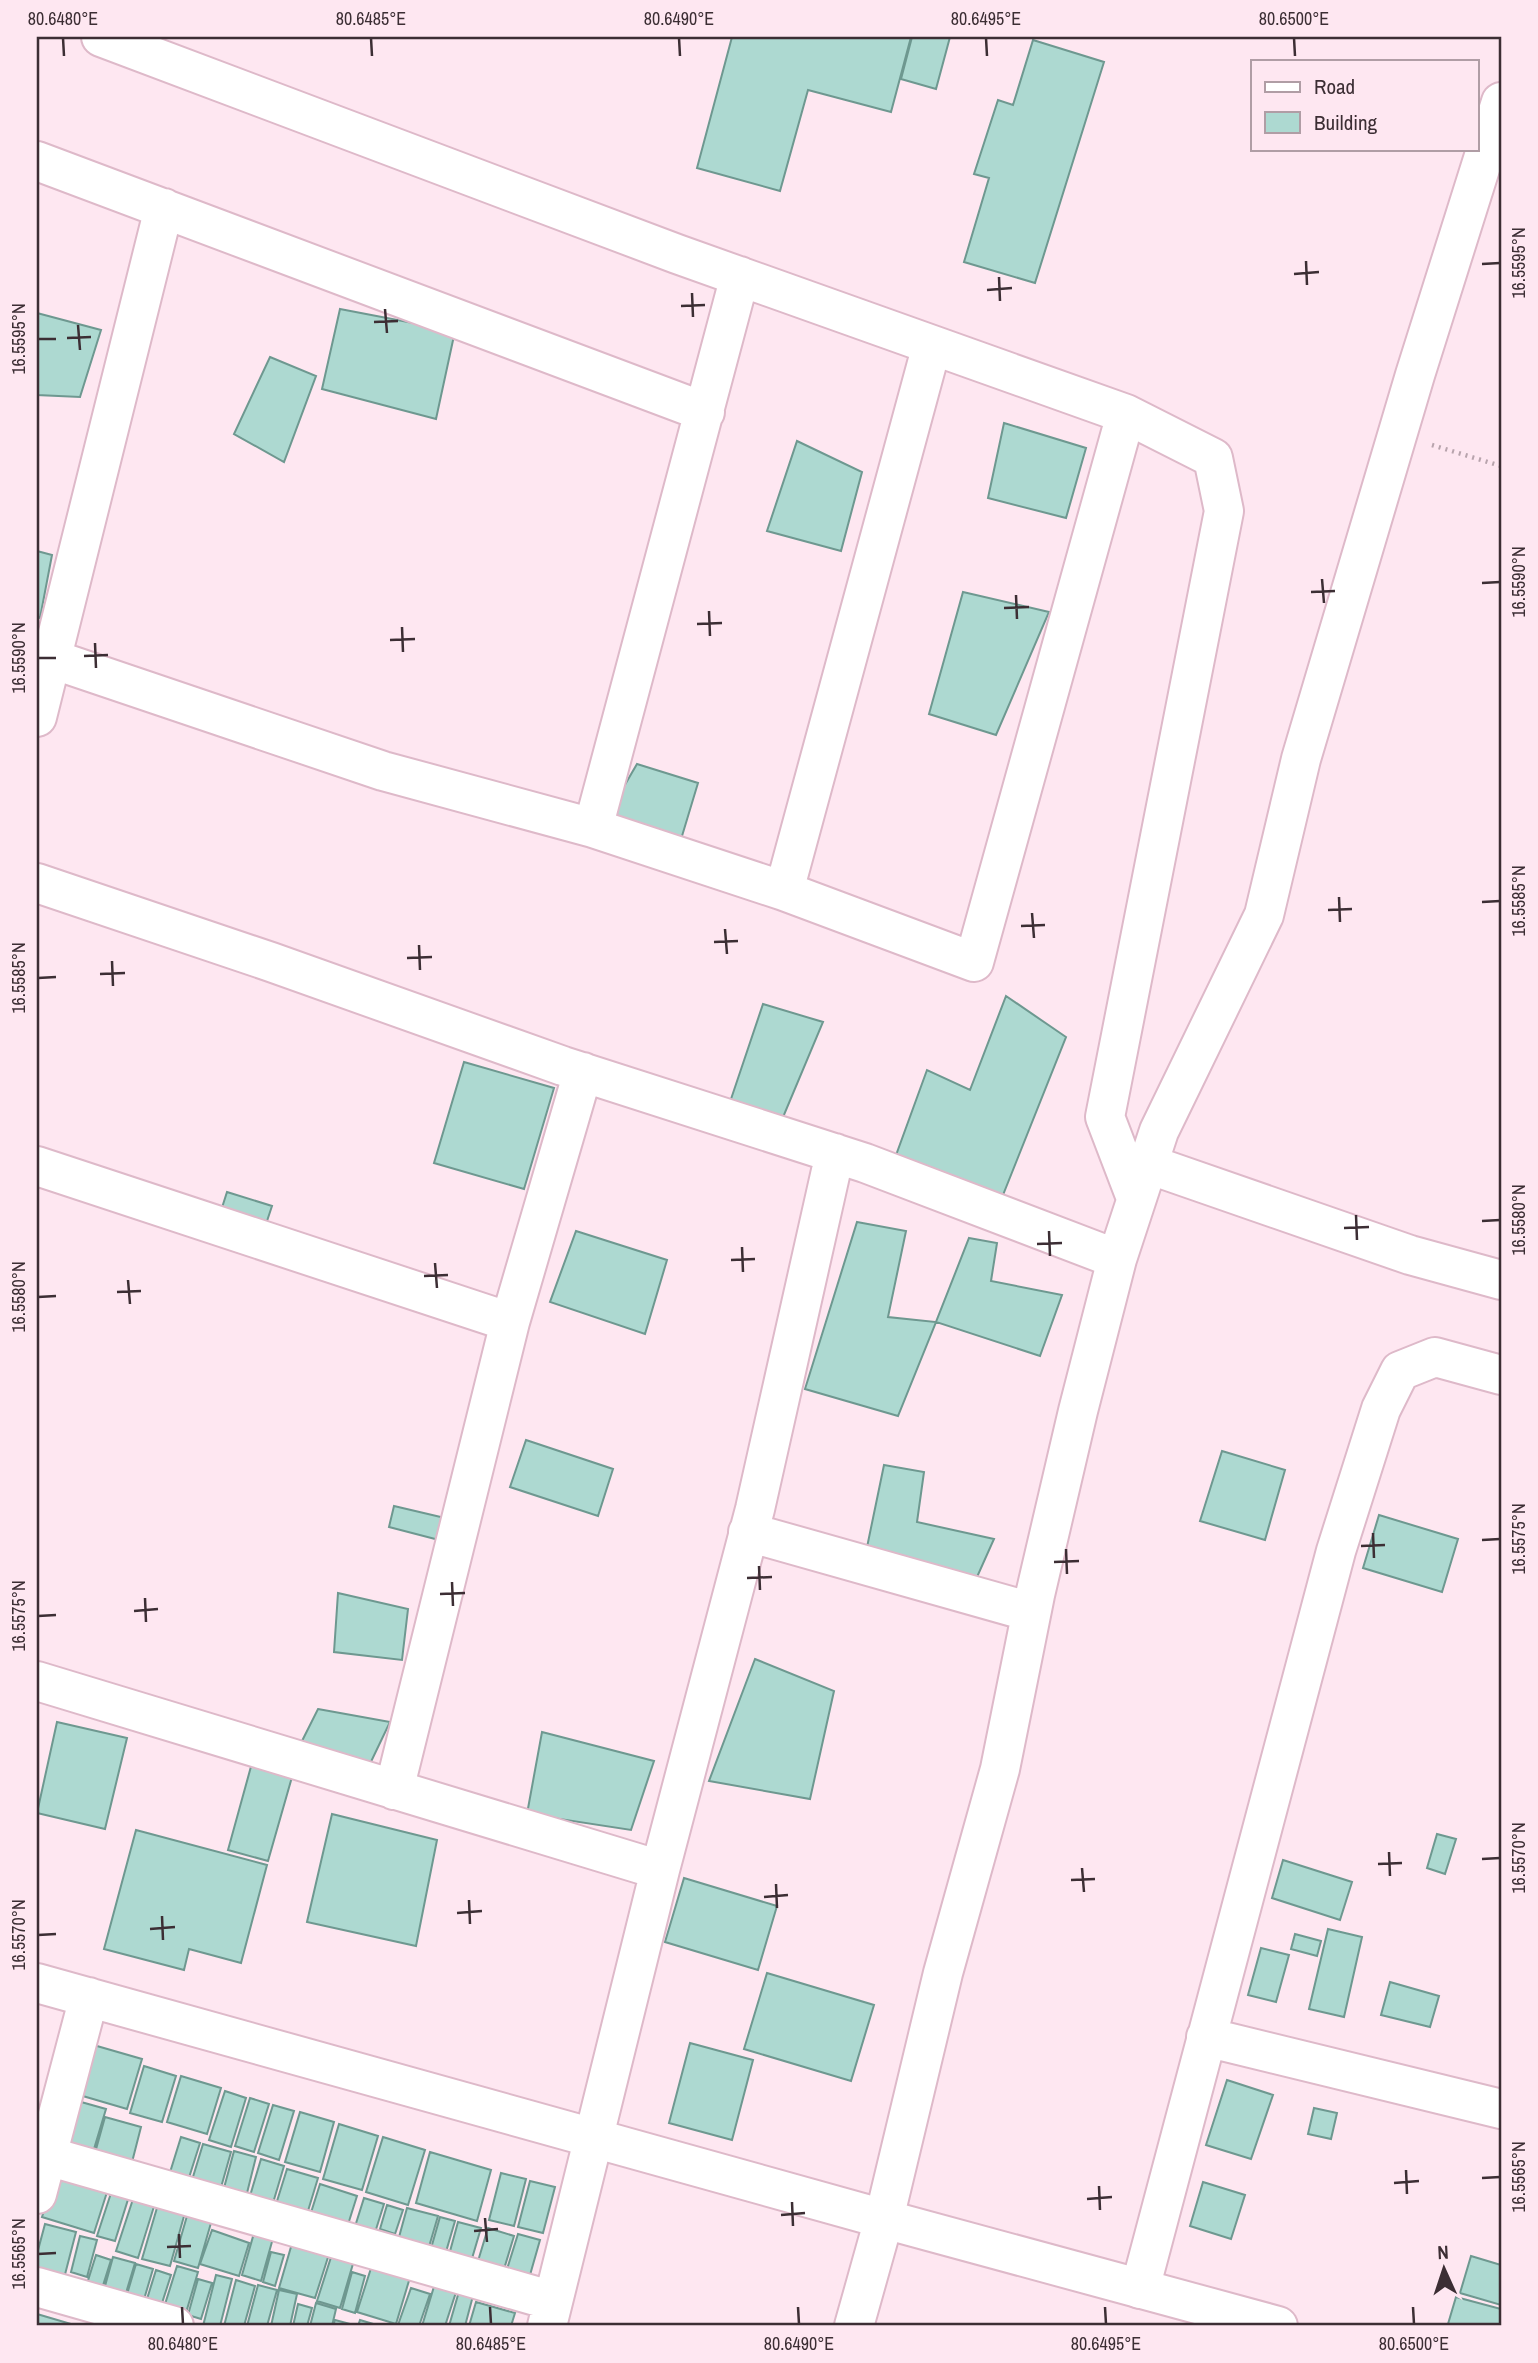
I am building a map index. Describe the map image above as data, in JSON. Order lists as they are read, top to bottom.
{
  "legend": ["Road", "Building"],
  "north": "top",
  "coordinates": [
    "80.6480°E",
    "80.6485°E",
    "80.6490°E",
    "80.6495°E",
    "80.6500°E",
    "16.5595°N",
    "16.5590°N",
    "16.5585°N",
    "16.5580°N",
    "16.5575°N",
    "16.5570°N",
    "16.5565°N"
  ]
}
